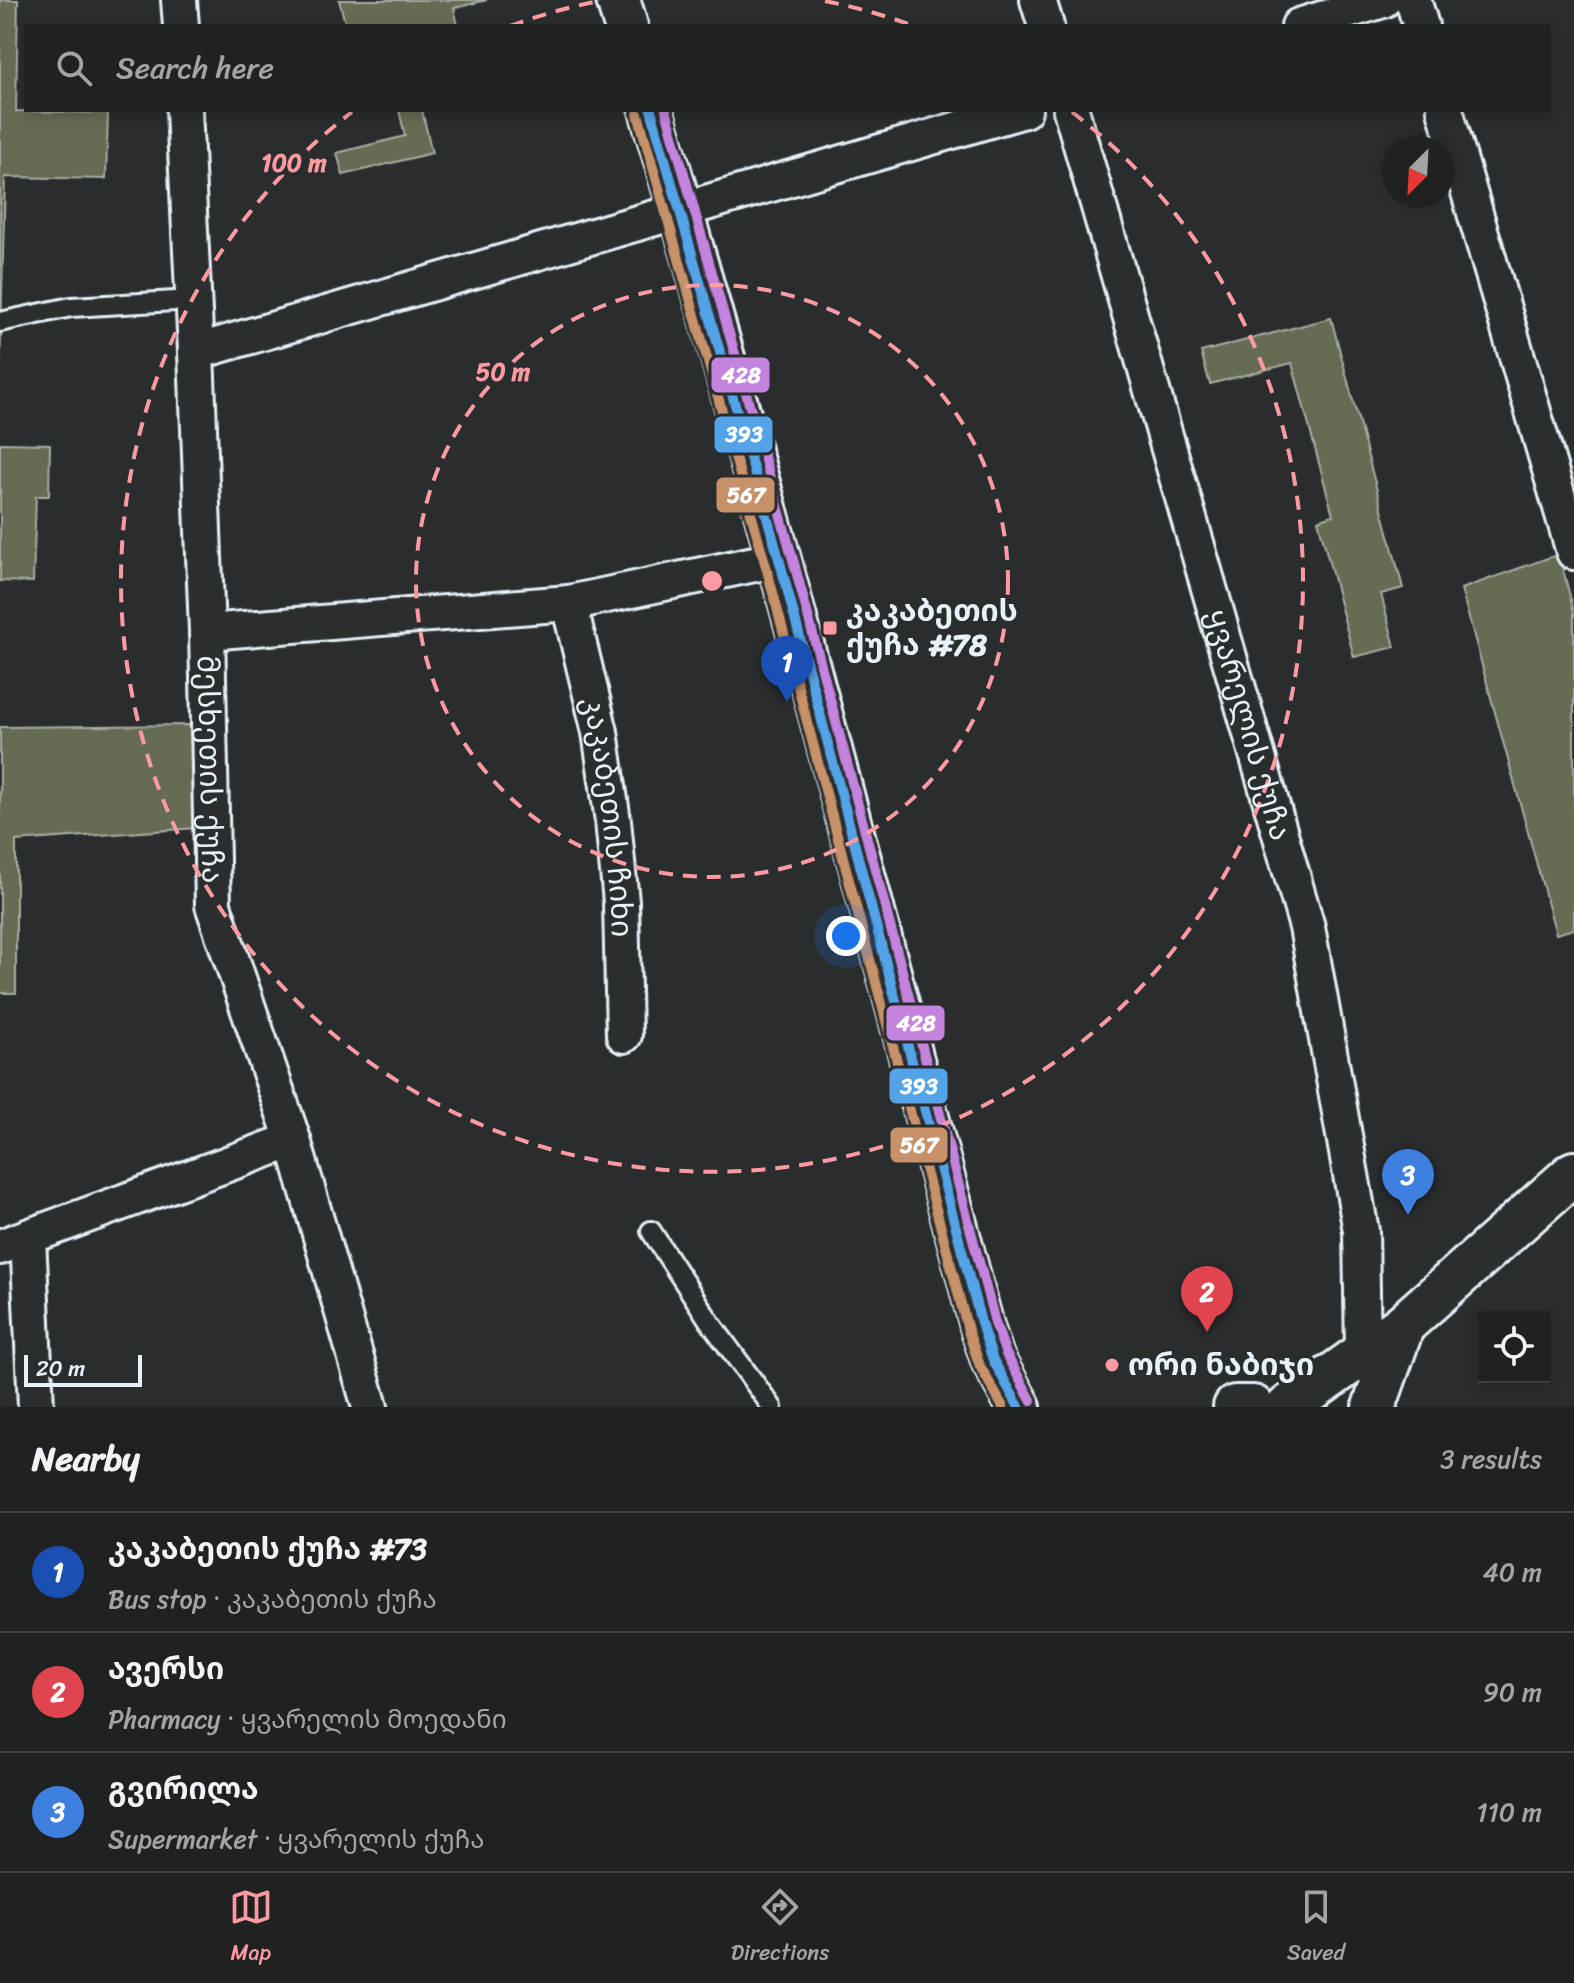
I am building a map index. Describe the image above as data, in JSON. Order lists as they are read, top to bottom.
{
  "streets": {
    "street": ["ყვარელის ქუჩა", "მესხეთის ქუჩა", "კაკაბეთის ჩიხი"]
  },
  "places": {
    "transit": ["კაკაბეთის ქუჩა #78"],
    "other": ["ორი ნაბიჯი"]
  },
  "lines": ["transit line 393", "transit line 428", "transit line 567"],
  "scale_bar": "20 m",
  "north": "bottom left",
  "page": {
    "search": "Search here",
    "pins": ["1", "3", "2"],
    "scale": "20 m",
    "heading": ["Nearby", "3 results"],
    "list": [
      {
        "mark": "1",
        "name": "კაკაბეთის ქუჩა #73",
        "note": "Bus stop · კაკაბეთის ქუჩა",
        "value": "40 m"
      },
      {
        "mark": "2",
        "name": "ავერსი",
        "note": "Pharmacy · ყვარელის მოედანი",
        "value": "90 m"
      },
      {
        "mark": "3",
        "name": "გვირილა",
        "note": "Supermarket · ყვარელის ქუჩა",
        "value": "110 m"
      }
    ],
    "nav": ["Map", "Directions", "Saved"]
  },
  "rings": ["100 m", "50 m"]
}
